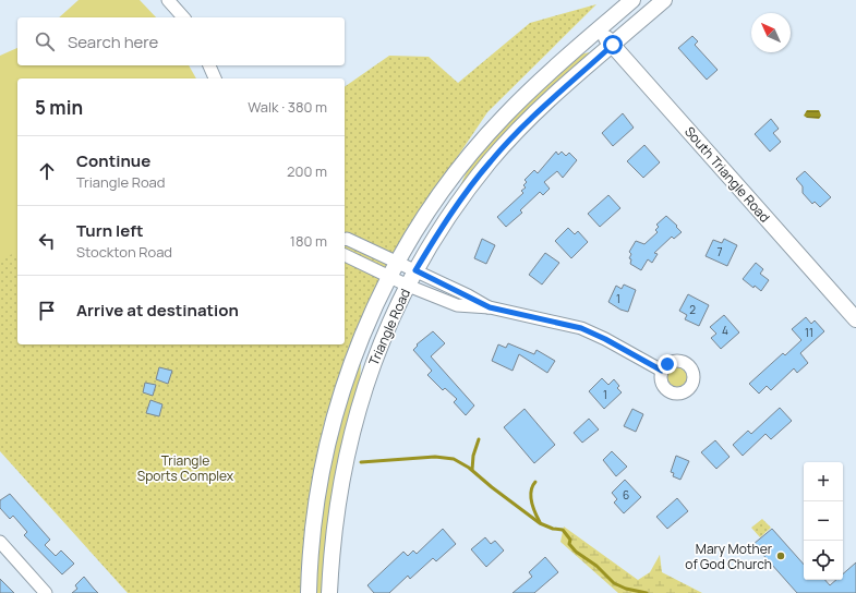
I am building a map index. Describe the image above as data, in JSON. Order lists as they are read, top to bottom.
{
  "streets": {
    "street": ["South Triangle Road", "Triangle Road"]
  },
  "crossings": [
    ["South Triangle Road", "Triangle Road"]
  ],
  "parks": ["Triangle Sports Complex"],
  "places": ["Mary Mother of God Church"],
  "house_numbers": [
    "7",
    "1",
    "2",
    "4",
    "11",
    "1",
    "6"
  ],
  "north": "top left",
  "page": {
    "search": "Search here",
    "heading": ["5 min", "Walk · 380 m"],
    "list": [
      ["Continue", "Triangle Road", "200 m"],
      ["Turn left", "Stockton Road", "180 m"],
      "Arrive at destination"
    ],
    "map_buttons": ["+", "−"]
  }
}
